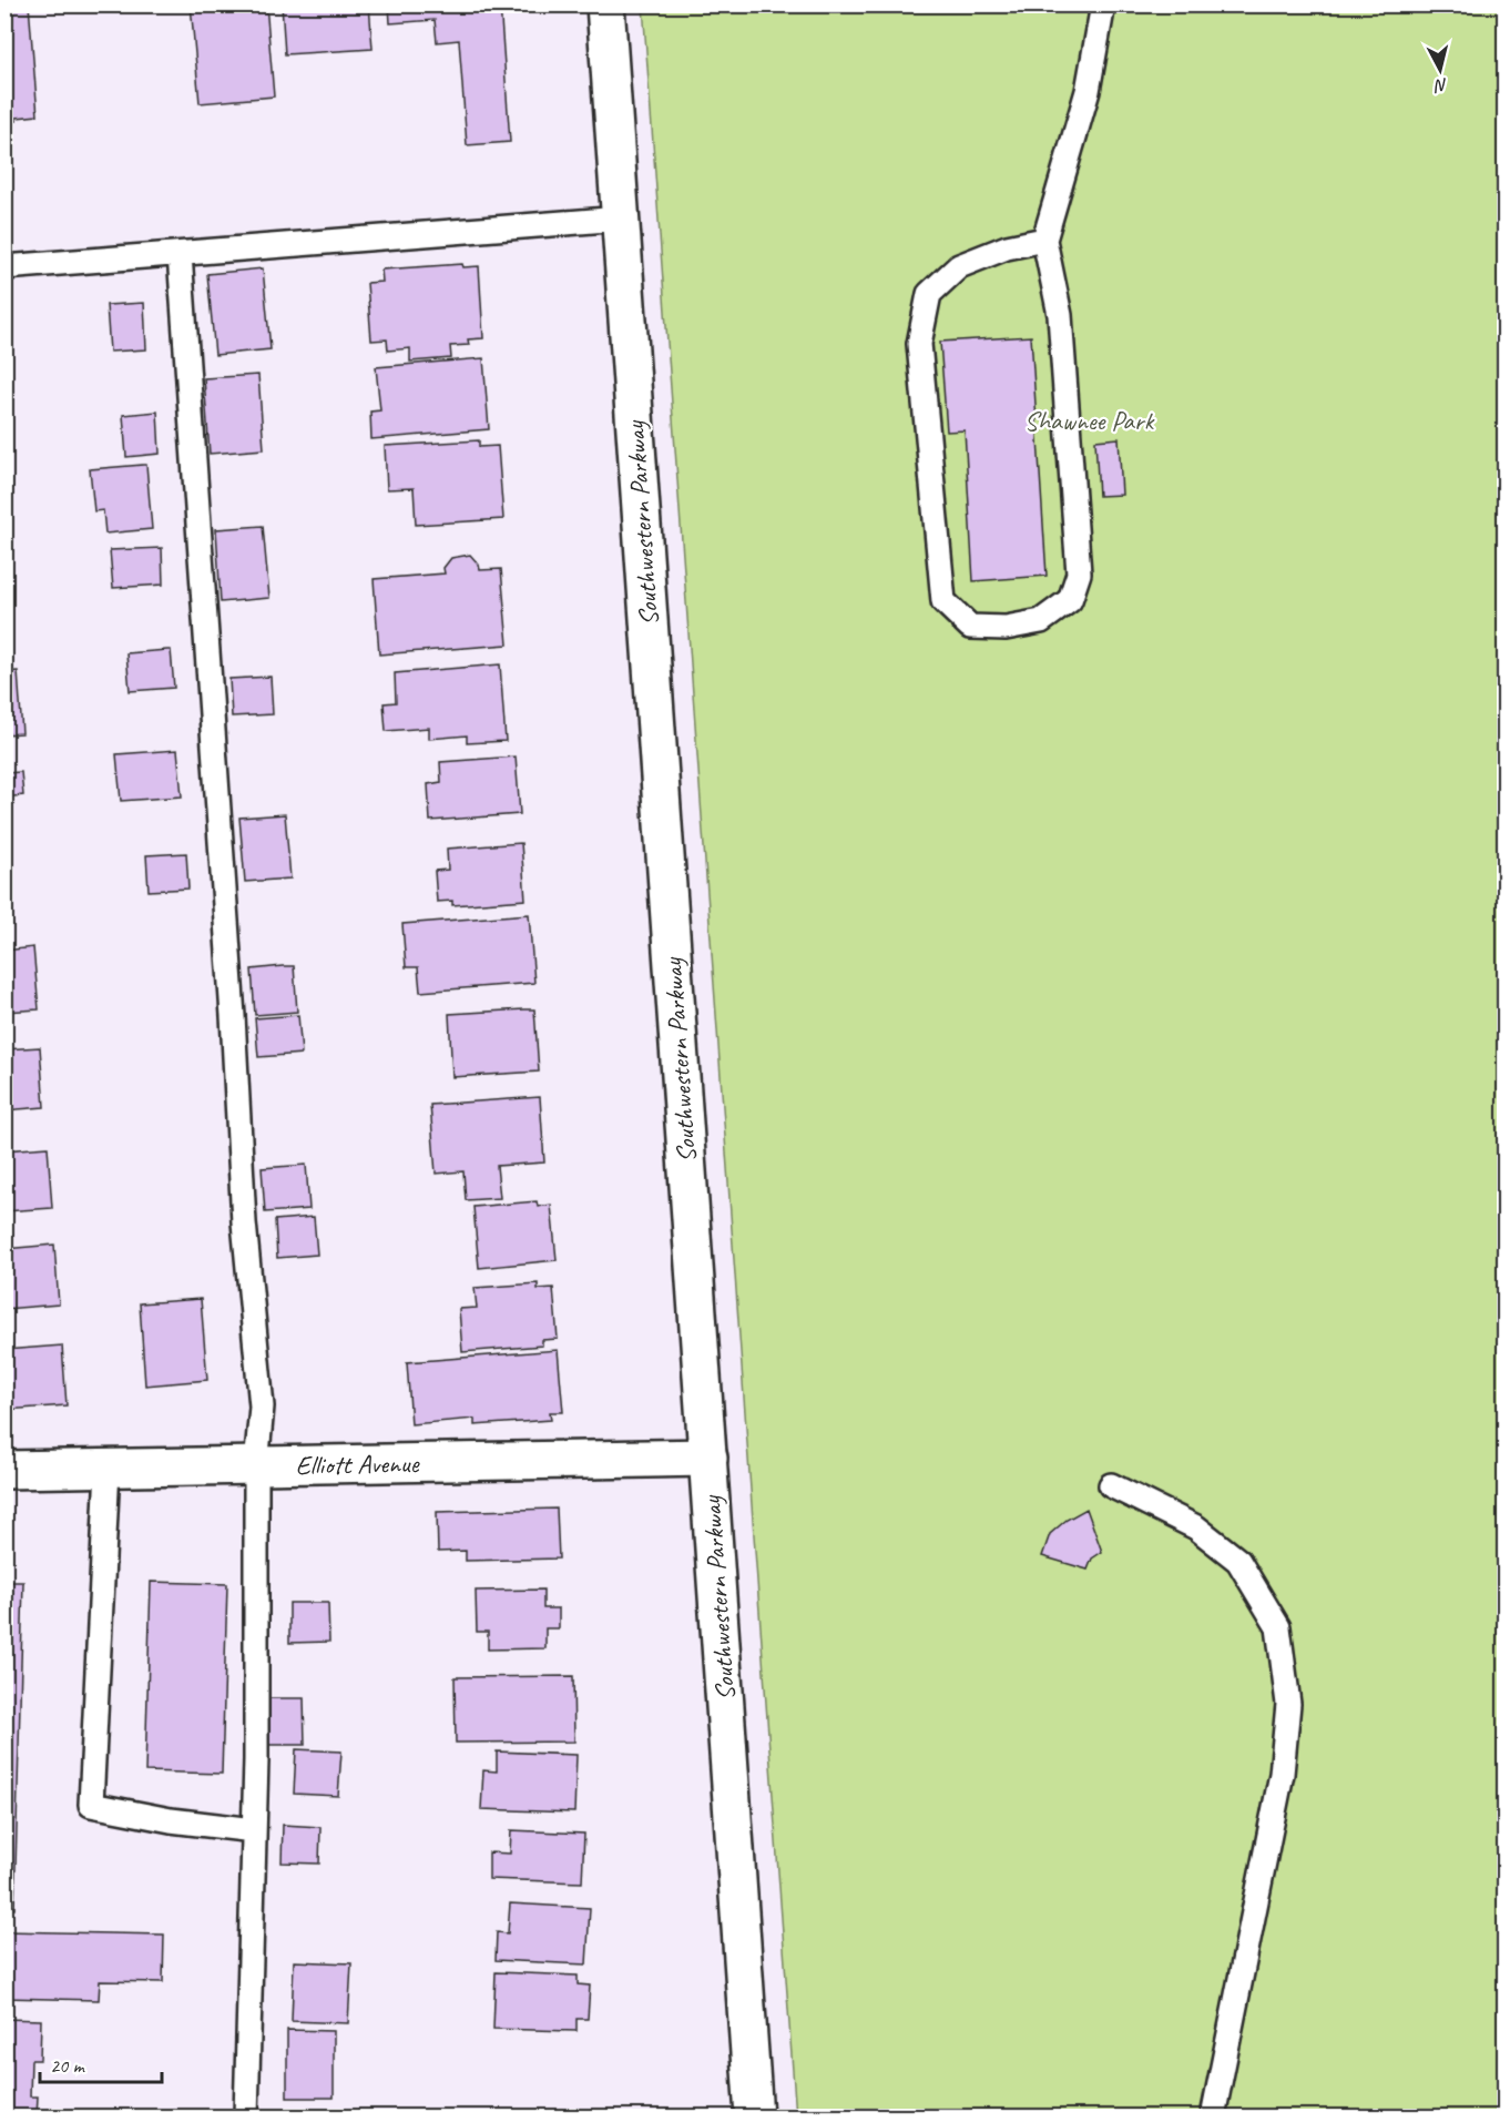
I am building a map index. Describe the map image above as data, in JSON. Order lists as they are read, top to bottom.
{
  "streets": {
    "street": ["Southwestern Parkway", "Elliott Avenue"]
  },
  "crossings": [
    ["Southwestern Parkway", "Elliott Avenue"]
  ],
  "parks": ["Shawnee Park"],
  "scale_bar": "20 m",
  "north": "bottom"
}
